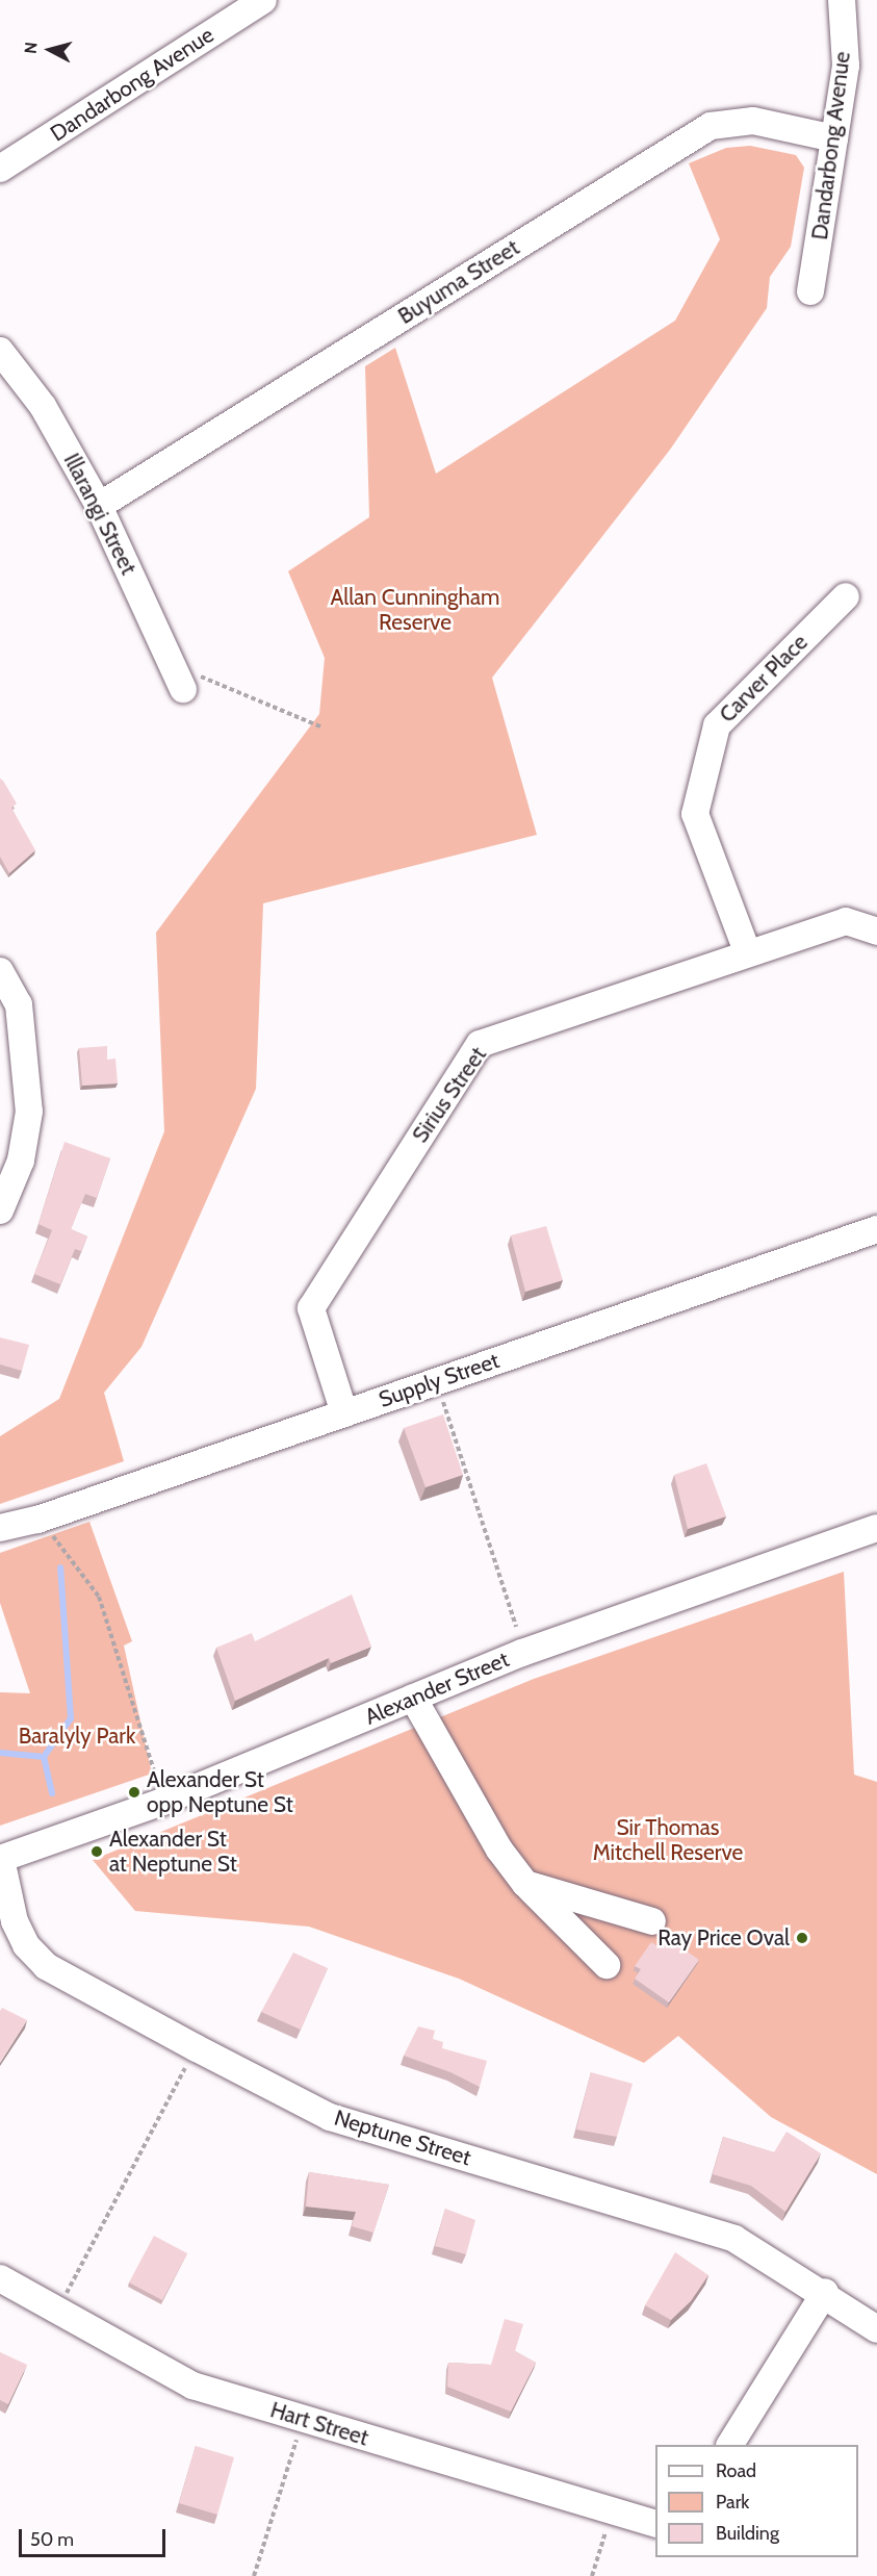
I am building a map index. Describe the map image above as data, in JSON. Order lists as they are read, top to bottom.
{
  "streets": {
    "street": [
      "Dandarbong Avenue",
      "Buyuma Street",
      "Illarangi Street",
      "Carver Place",
      "Sirius Street",
      "Supply Street",
      "Alexander Street",
      "Neptune Street",
      "Hart Street"
    ]
  },
  "crossings": [
    ["Dandarbong Avenue", "Buyuma Street"],
    ["Buyuma Street", "Illarangi Street"],
    ["Carver Place", "Sirius Street"],
    ["Sirius Street", "Supply Street"],
    ["Alexander Street", "Neptune Street"]
  ],
  "parks": ["Allan Cunningham Reserve", "Baralyly Park", "Sir Thomas Mitchell Reserve"],
  "places": ["Alexander St opp Neptune St", "Alexander St at Neptune St", "Ray Price Oval"],
  "legend": ["Road", "Park", "Building"],
  "scale_bar": "50 m",
  "north": "left"
}
